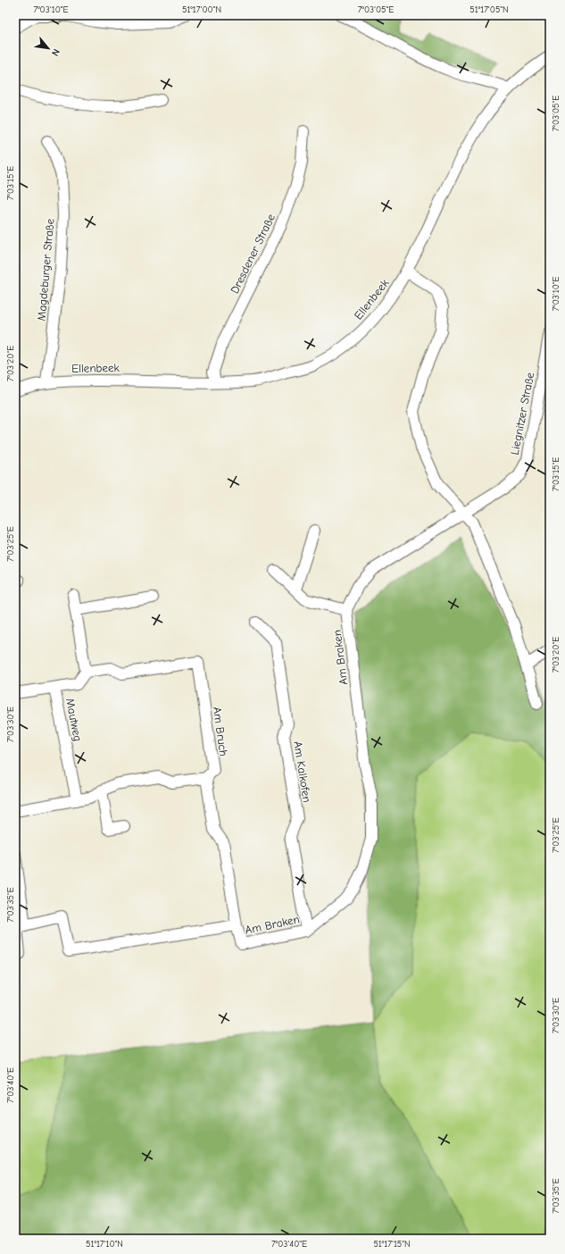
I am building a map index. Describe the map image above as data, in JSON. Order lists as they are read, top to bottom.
{
  "streets": {
    "street": [
      "Dresdener Straße",
      "Magdeburger Straße",
      "Ellenbeek",
      "Liegnitzer Straße",
      "Am Braken",
      "Mautweg",
      "Am Bruch",
      "Am Kalkofen"
    ]
  },
  "crossings": [
    ["Dresdener Straße", "Ellenbeek"],
    ["Magdeburger Straße", "Ellenbeek"],
    ["Am Braken", "Am Kalkofen"]
  ],
  "north": "bottom right",
  "coordinates": [
    "7°03'10\"E",
    "51°17'00\"N",
    "7°03'05\"E",
    "51°17'05\"N",
    "7°03'15\"E",
    "7°03'20\"E",
    "7°03'25\"E",
    "7°03'30\"E",
    "7°03'35\"E",
    "7°03'40\"E",
    "51°17'10\"N",
    "51°17'15\"N"
  ]
}
